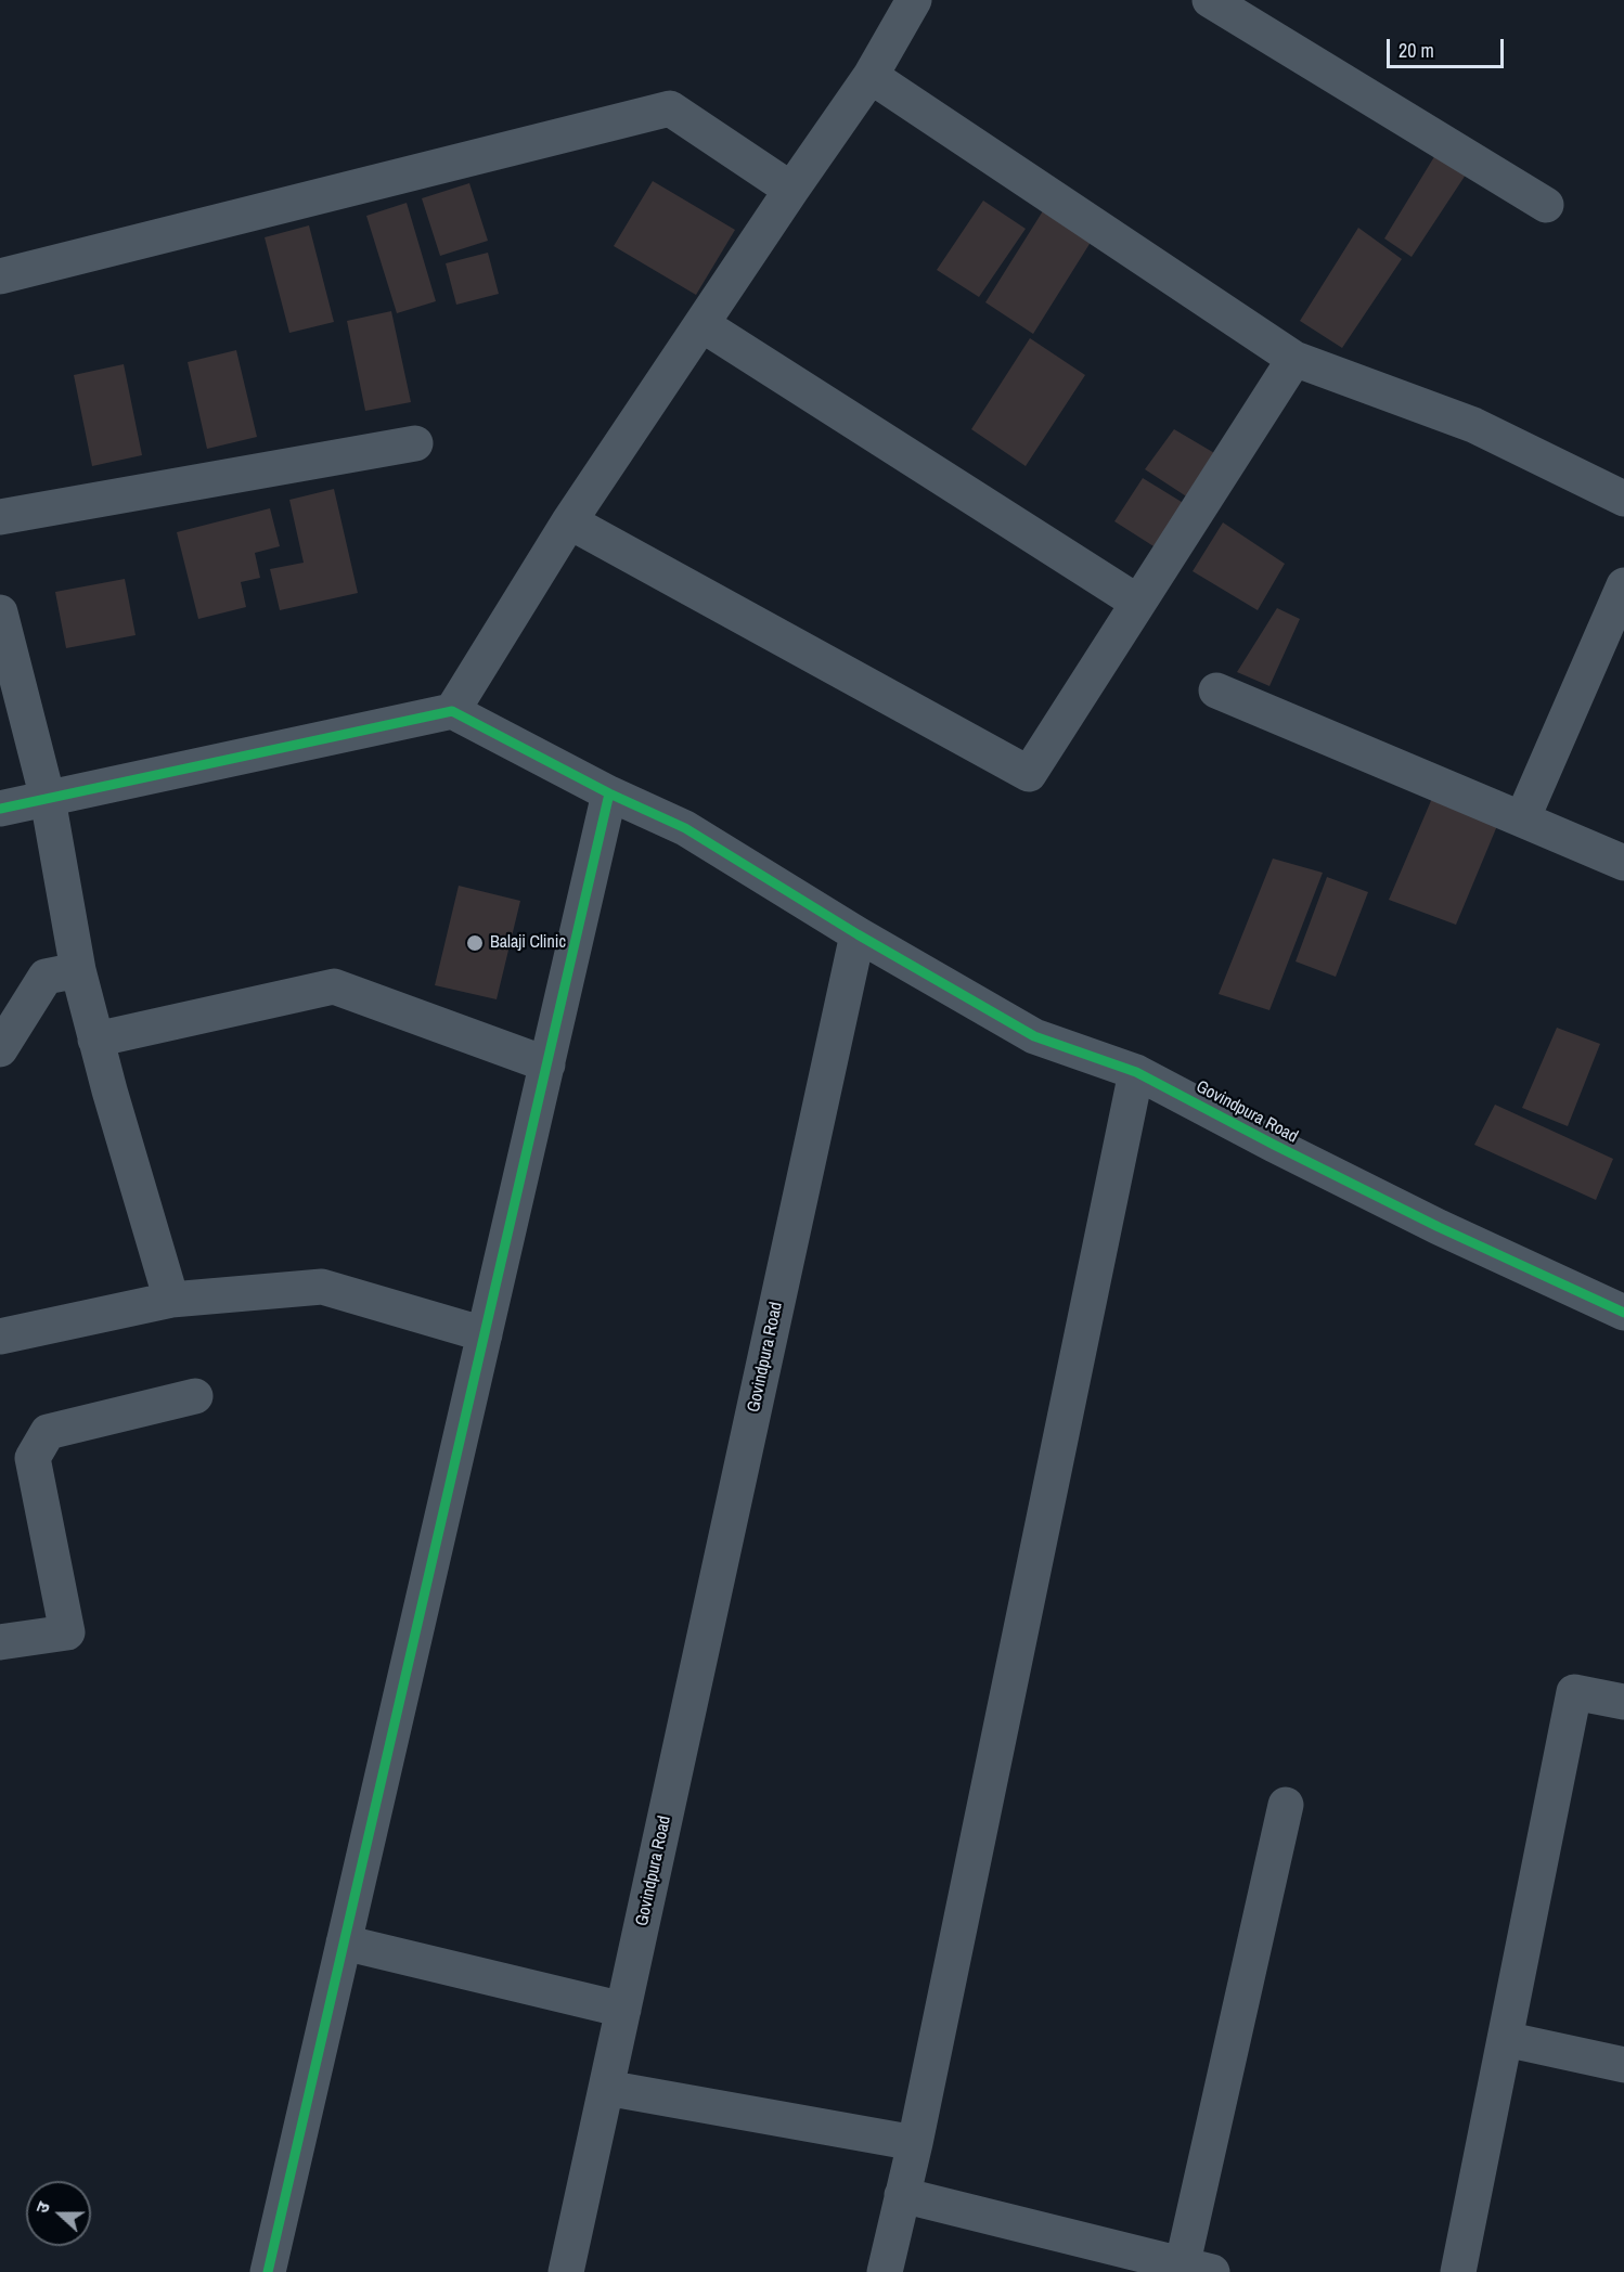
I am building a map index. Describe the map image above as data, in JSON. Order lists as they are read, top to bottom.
{
  "streets": {
    "street": ["Govindpura Road"]
  },
  "places": ["Balaji Clinic"],
  "scale_bar": "20 m",
  "north": "left"
}
